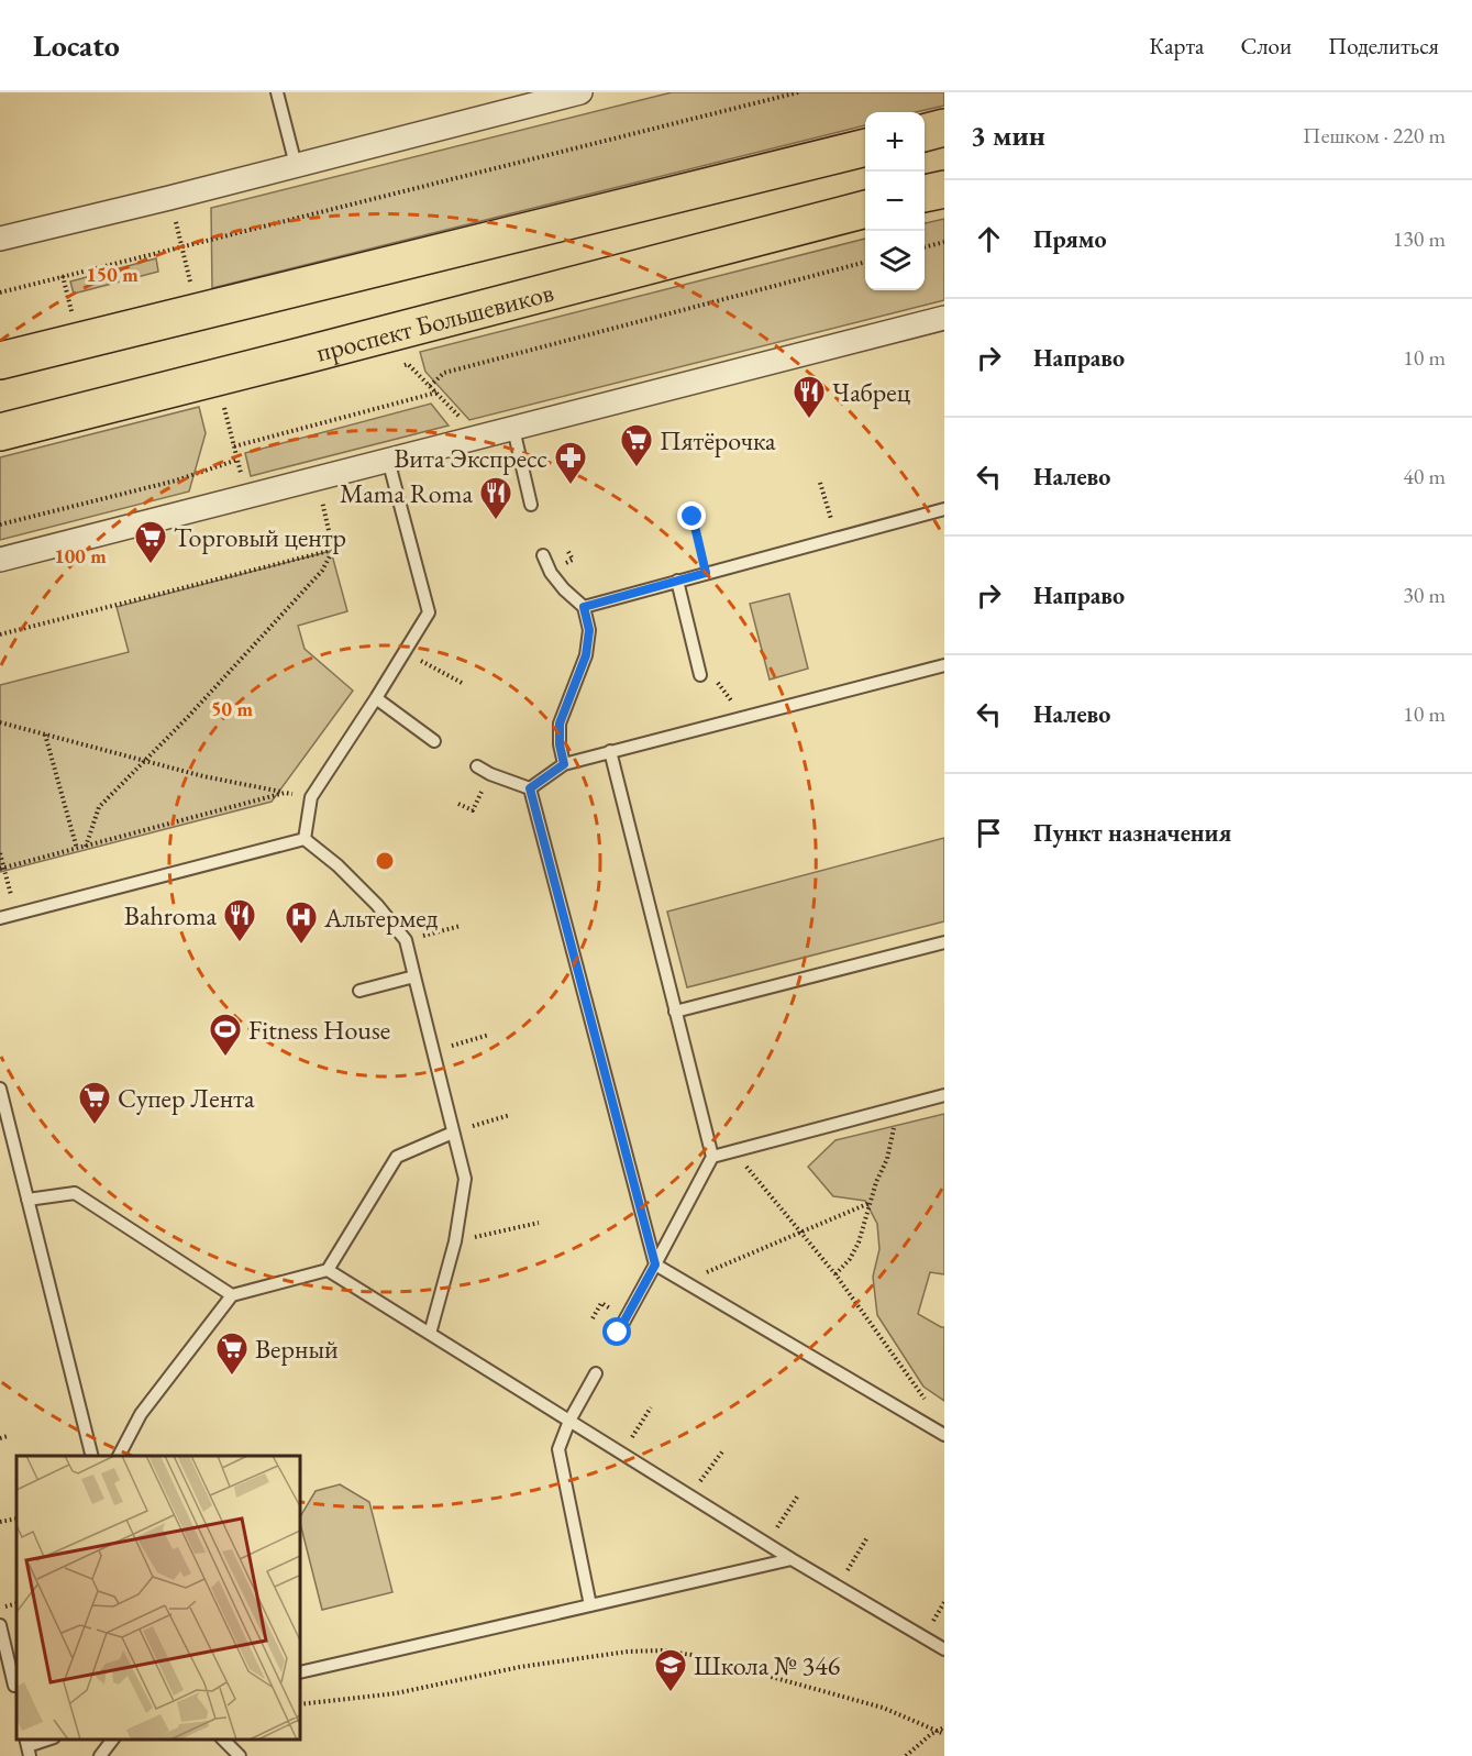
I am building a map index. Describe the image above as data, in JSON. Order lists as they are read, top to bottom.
{
  "streets": {
    "main road": ["проспект Большевиков"]
  },
  "places": {
    "restaurant": ["Чабрец", "Mama Roma", "Bahroma"],
    "supermarket": [
      "Пятёрочка",
      "Торговый центр",
      "Супер Лента",
      "Верный"
    ],
    "pharmacy": ["Вита Экспресс"],
    "hospital": ["Альтермед"],
    "sports": ["Fitness House"],
    "school or university": ["Школа № 346"]
  },
  "page": {
    "header": "Locato",
    "nav": ["Карта", "Слои", "Поделиться"],
    "heading": ["3 мин", "Пешком · 220 m"],
    "map_buttons": ["+", "−"],
    "list": [
      ["Прямо", "130 m"],
      ["Направо", "10 m"],
      ["Налево", "40 m"],
      ["Направо", "30 m"],
      ["Налево", "10 m"],
      "Пункт назначения"
    ]
  },
  "rings": ["150 m", "100 m", "50 m"]
}
